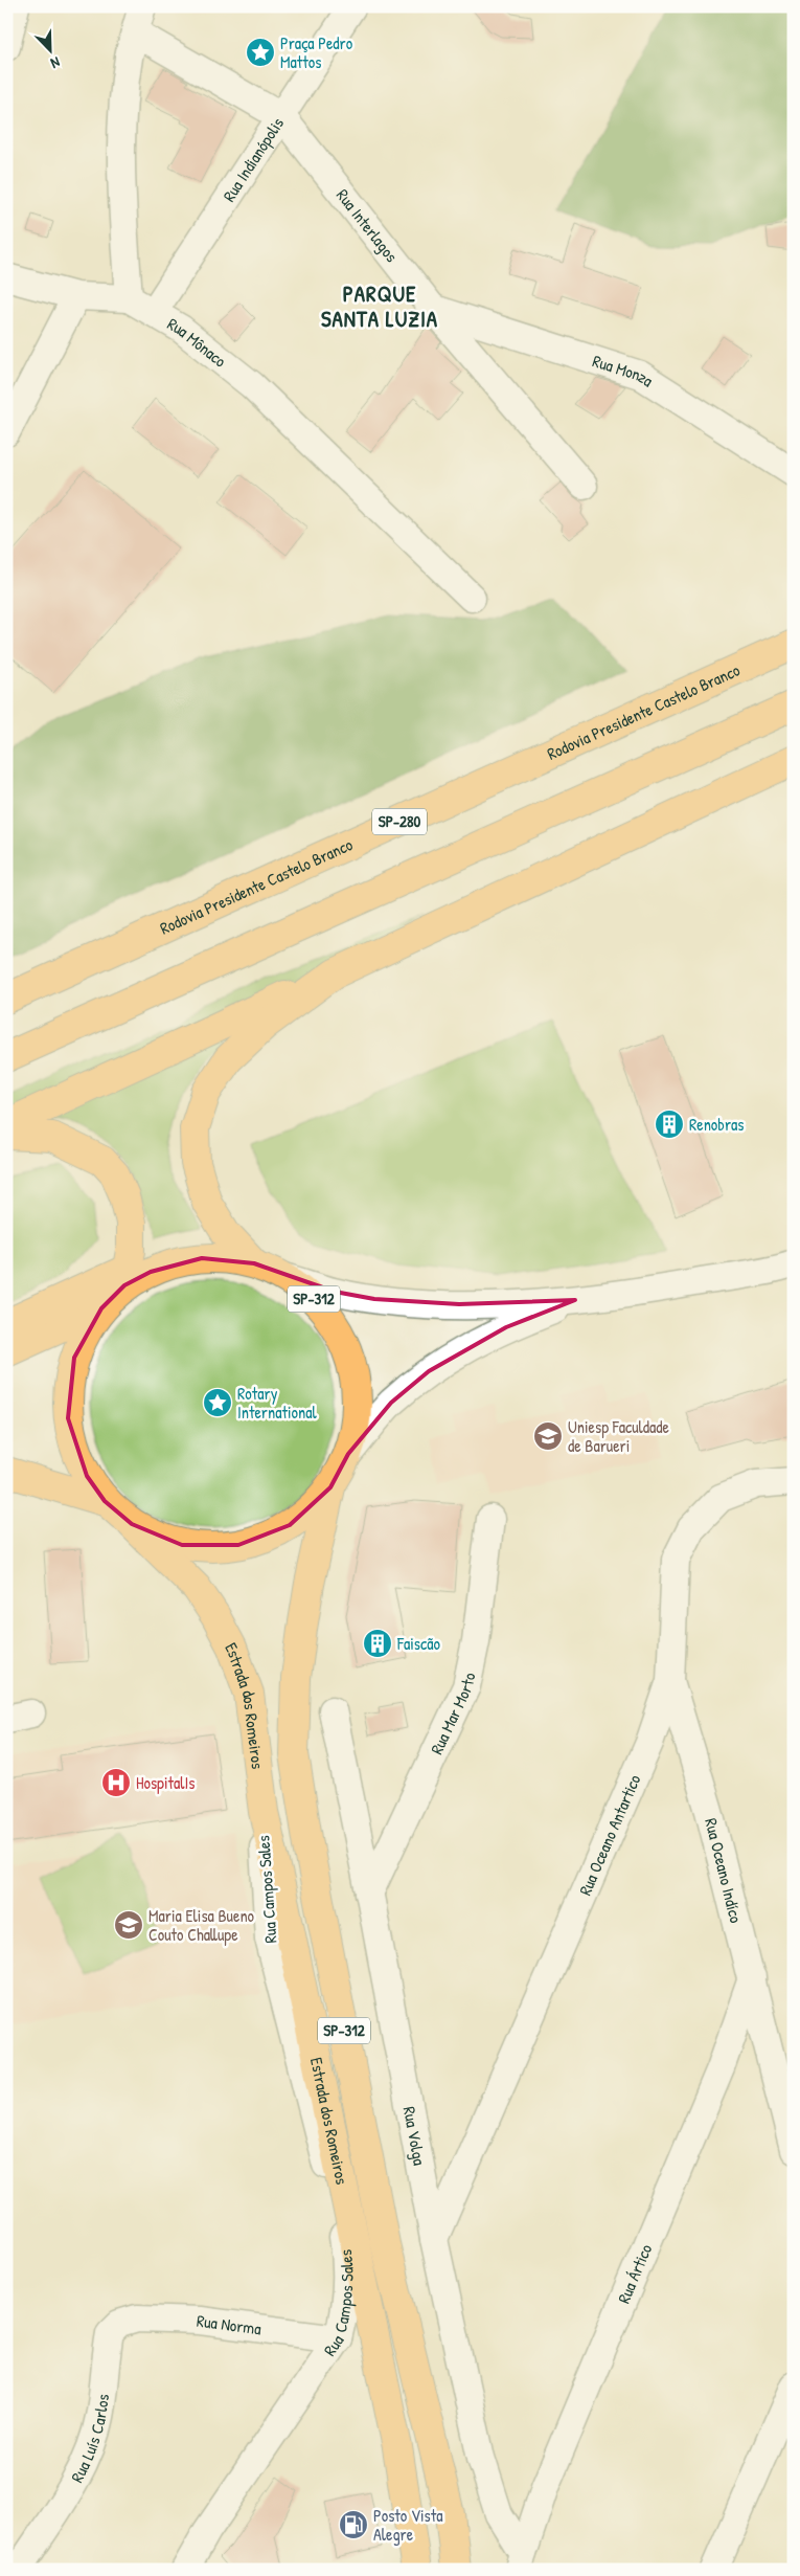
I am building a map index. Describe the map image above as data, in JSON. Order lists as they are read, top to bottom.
{
  "streets": {
    "main road": [
      "Rodovia Presidente Castelo Branco",
      "SP-280",
      "SP-312",
      "Estrada dos Romeiros"
    ],
    "street": [
      "Rua Indianópolis",
      "Rua Interlagos",
      "Rua Mônaco",
      "Rua Monza",
      "Rua Mar Morto",
      "Rua Oceano Antartico",
      "Rua Oceano Indíco",
      "Rua Campos Sales",
      "Rua Volga",
      "Rua Ártico",
      "Rua Norma",
      "Rua Luís Carlos"
    ]
  },
  "crossings": [
    ["Rua Indianópolis", "Rua Interlagos"],
    ["Rua Indianópolis", "Rua Mônaco"],
    ["Rua Interlagos", "Rua Monza"],
    ["SP-312", "Estrada dos Romeiros"],
    ["Estrada dos Romeiros", "Rua Campos Sales"],
    ["Rua Mar Morto", "Rua Volga"],
    ["Rua Oceano Antartico", "Rua Oceano Indíco"],
    ["Rua Oceano Antartico", "Rua Volga"],
    ["Rua Oceano Indíco", "Rua Ártico"],
    ["Rua Campos Sales", "Rua Norma"],
    ["Rua Volga", "Rua Ártico"],
    ["Rua Norma", "Rua Luís Carlos"]
  ],
  "districts": ["PARQUE SANTA LUZIA"],
  "places": {
    "place": ["Praça Pedro Mattos", "Rotary International"],
    "building": ["Renobras", "Faiscão"],
    "school or university": ["Uniesp Faculdade de Barueri", "Maria Elisa Bueno Couto Challupe"],
    "hospital": ["HospitalIs"],
    "fuel station": ["Posto Vista Alegre"]
  },
  "north": "bottom right"
}
